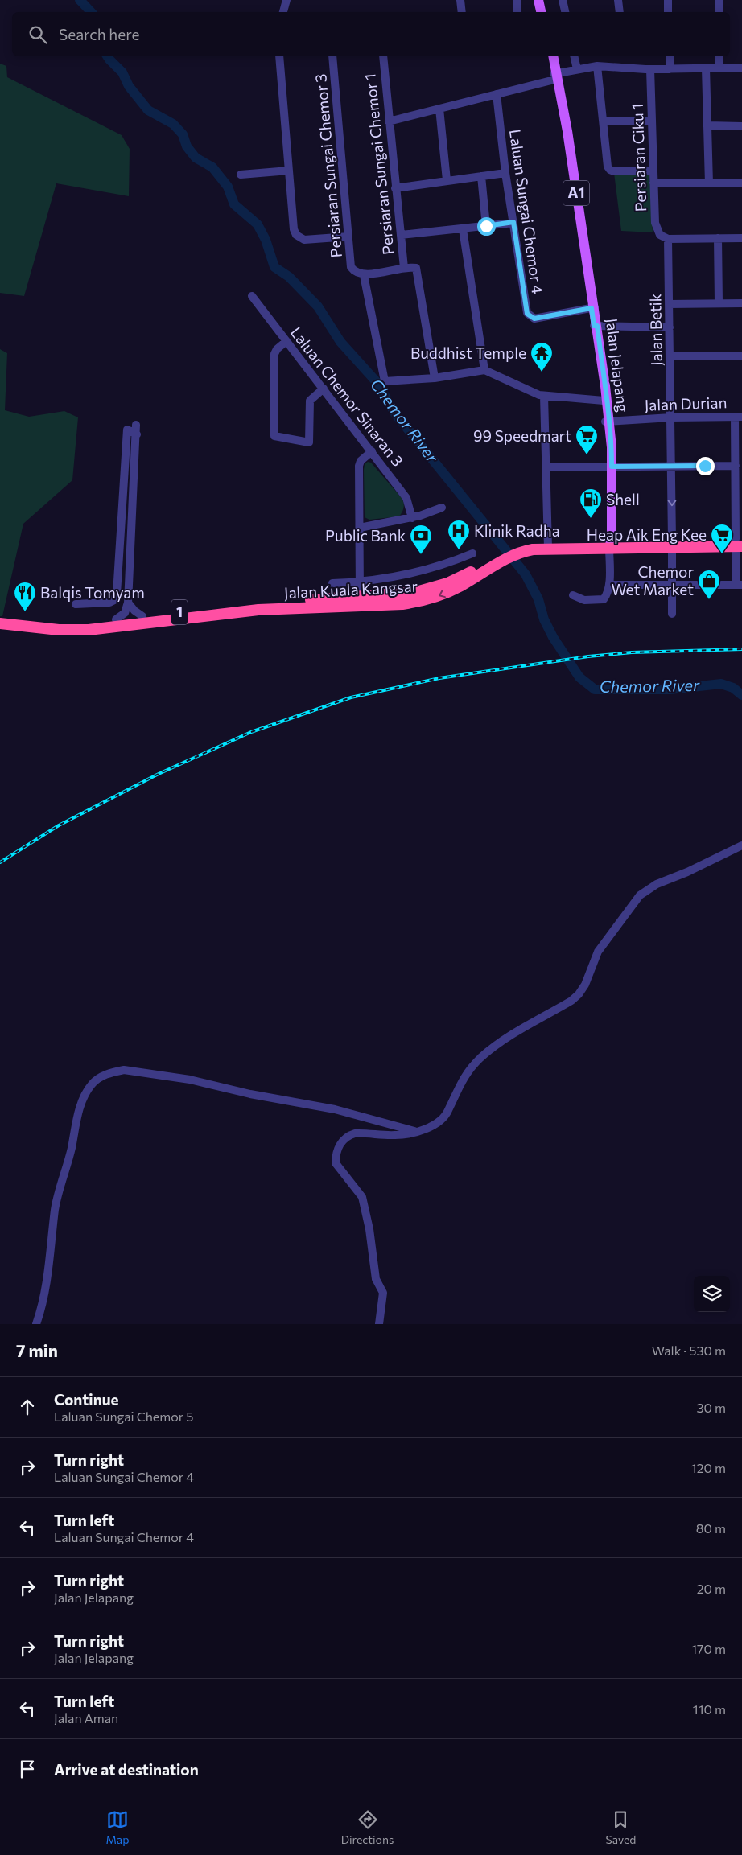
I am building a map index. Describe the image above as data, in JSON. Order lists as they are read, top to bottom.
{
  "streets": {
    "highway": ["Jalan Kuala Kangsar", "1"],
    "main road": ["A1", "Jalan Jelapang"],
    "street": [
      "Persiaran Ciku 1",
      "Persiaran Sungai Chemor 1",
      "Persiaran Sungai Chemor 3",
      "Laluan Sungai Chemor 4",
      "Jalan Betik",
      "Laluan Chemor Sinaran 3",
      "Jalan Durian"
    ]
  },
  "crossings": [
    ["Persiaran Ciku 1", "Jalan Betik"],
    ["Laluan Sungai Chemor 4", "Jalan Jelapang"],
    ["Jalan Betik", "Jalan Durian"],
    ["Jalan Betik", "Jalan Kuala Kangsar"],
    ["Jalan Jelapang", "Jalan Durian"],
    ["Jalan Jelapang", "Jalan Kuala Kangsar"]
  ],
  "water": ["Chemor River"],
  "places": {
    "temple": ["Buddhist Temple"],
    "supermarket": ["99 Speedmart", "Heap Aik Eng Kee"],
    "fuel station": ["Shell"],
    "hospital": ["Klinik Radha"],
    "bank": ["Public Bank"],
    "shop": ["Chemor Wet Market"],
    "restaurant": ["Balqis Tomyam"]
  },
  "page": {
    "search": "Search here",
    "heading": ["7 min", "Walk · 530 m"],
    "list": [
      ["Continue", "Laluan Sungai Chemor 5", "30 m"],
      ["Turn right", "Laluan Sungai Chemor 4", "120 m"],
      ["Turn left", "Laluan Sungai Chemor 4", "80 m"],
      ["Turn right", "Jalan Jelapang", "20 m"],
      ["Turn right", "Jalan Jelapang", "170 m"],
      ["Turn left", "Jalan Aman", "110 m"],
      "Arrive at destination"
    ],
    "nav": ["Map", "Directions", "Saved"]
  }
}
